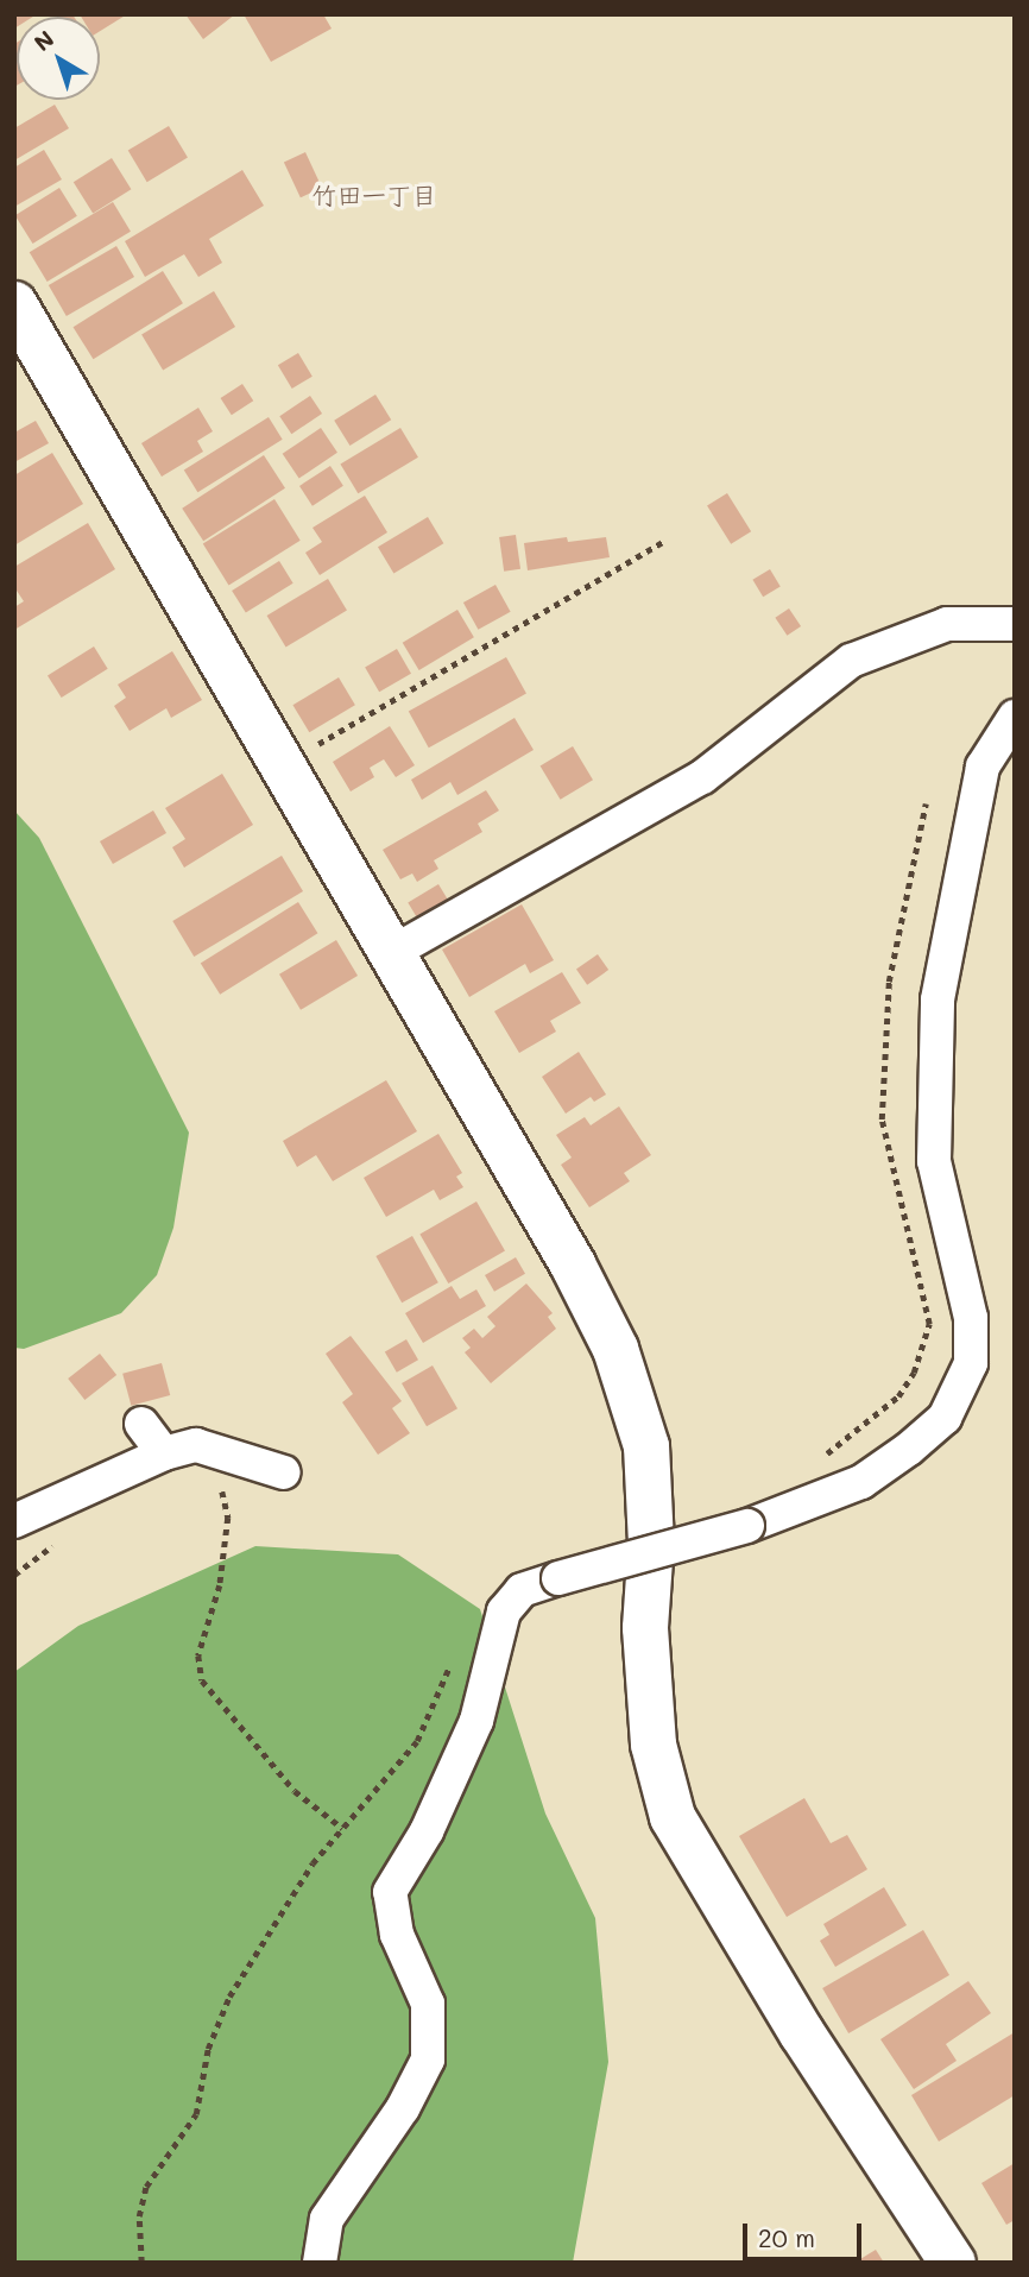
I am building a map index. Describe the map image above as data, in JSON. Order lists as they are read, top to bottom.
{
  "districts": ["竹田一丁目"],
  "scale_bar": "20 m",
  "north": "top left"
}
